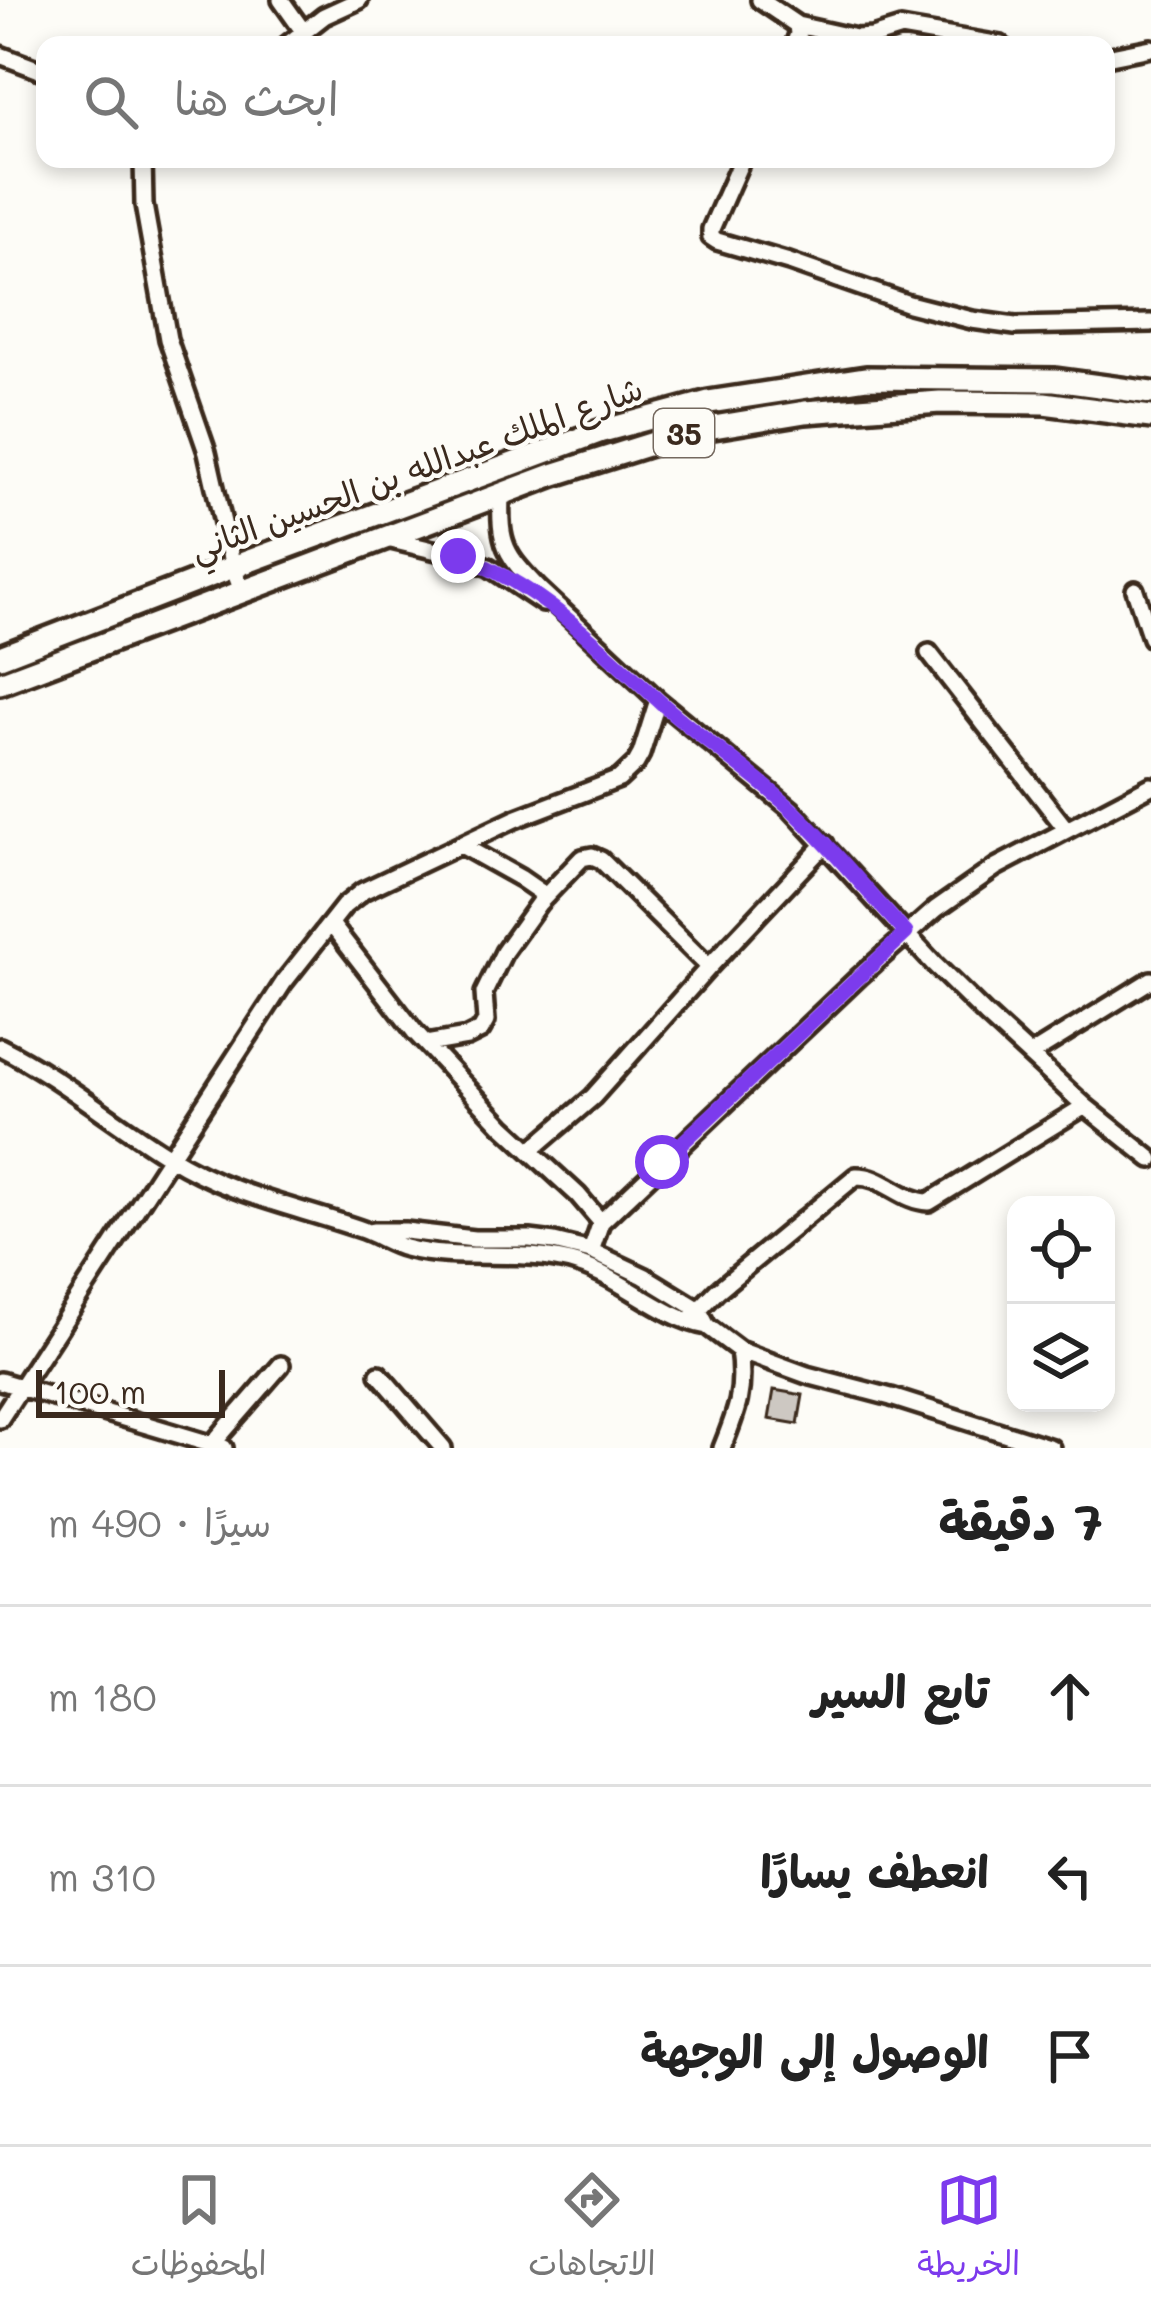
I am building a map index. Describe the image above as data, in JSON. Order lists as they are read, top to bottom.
{
  "streets": {
    "highway": ["35", "شارع الملك عبدالله بن الحسين الثاني"]
  },
  "scale_bar": "100 m",
  "page": {
    "search": "ابحث هنا",
    "scale": "100 m",
    "heading": ["7 دقيقة", "سيرًا · 490 m"],
    "list": [
      ["تابع السير", "180 m"],
      ["انعطف يسارًا", "310 m"],
      "الوصول إلى الوجهة"
    ],
    "nav": ["الخريطة", "الاتجاهات", "المحفوظات"]
  }
}
